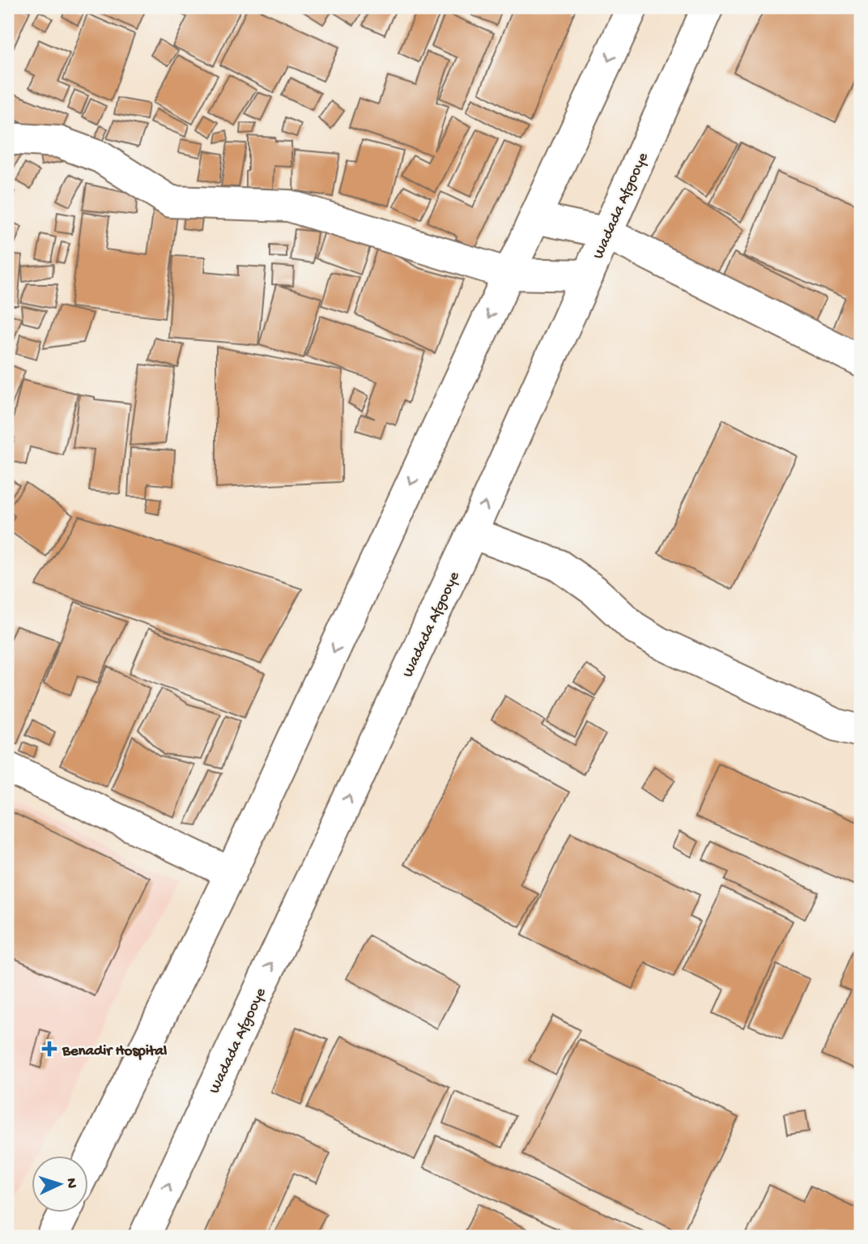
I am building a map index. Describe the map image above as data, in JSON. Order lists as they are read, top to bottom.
{
  "streets": {
    "main road": ["Wadada Afgooye"]
  },
  "places": {
    "health": ["Benadir Hospital"]
  },
  "north": "right"
}
